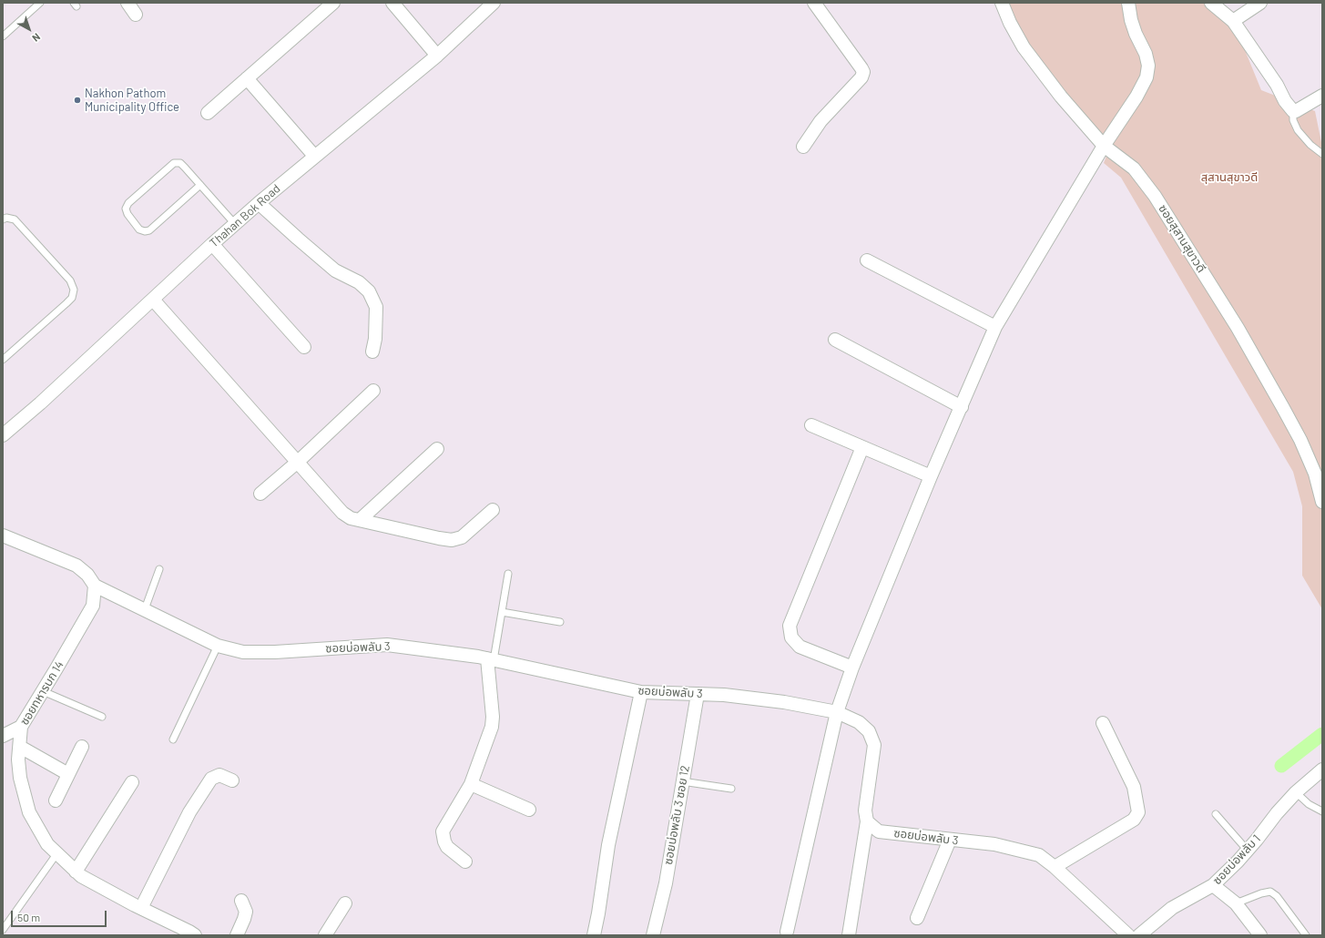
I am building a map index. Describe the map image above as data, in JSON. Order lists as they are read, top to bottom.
{
  "streets": {
    "street": [
      "Thahan Bok Road",
      "ซอยสุสานสุขาวดี",
      "ซอยบ่อพลับ 3",
      "ซอยทหารบก 14",
      "ซอยบ่อพลับ 3 ซอย 12",
      "ซอยบ่อพลับ 1"
    ]
  },
  "crossings": [
    ["ซอยบ่อพลับ 3", "ซอยทหารบก 14"],
    ["ซอยบ่อพลับ 3", "ซอยบ่อพลับ 3 ซอย 12"]
  ],
  "parks": ["สุสานสุขาวดี"],
  "places": ["Nakhon Pathom Municipality Office"],
  "scale_bar": "50 m",
  "north": "bottom right"
}
